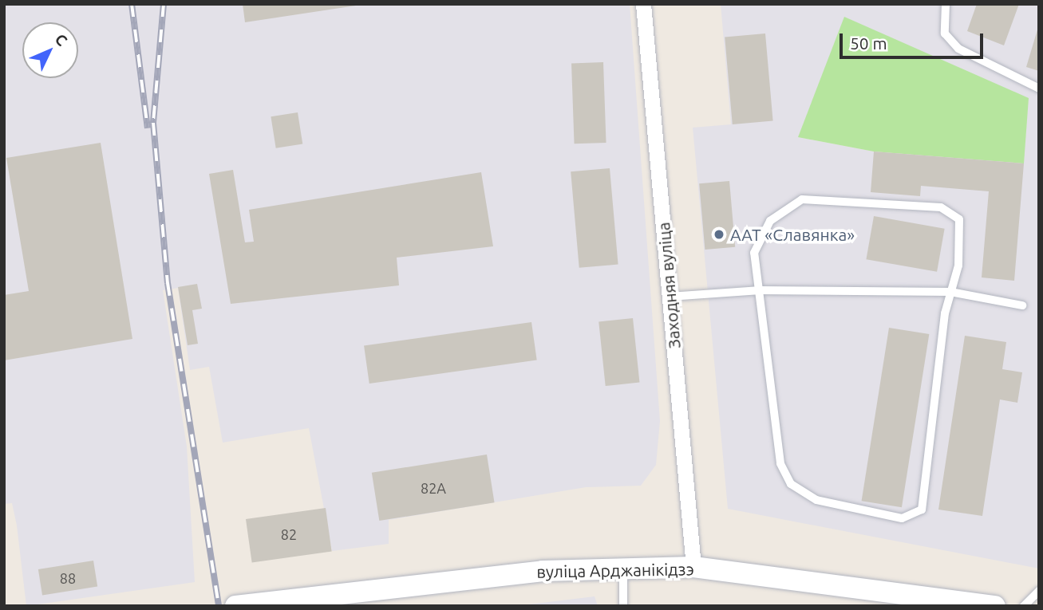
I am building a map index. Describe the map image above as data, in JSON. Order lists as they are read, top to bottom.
{
  "streets": {
    "main road": ["вуліца Арджанікідзэ"],
    "street": ["Заходняя вуліца"]
  },
  "crossings": [
    ["Заходняя вуліца", "вуліца Арджанікідзэ"]
  ],
  "places": ["ААТ «Славянка»"],
  "house_numbers": ["82А", "82", "88"],
  "scale_bar": "50 m",
  "north": "top right"
}
